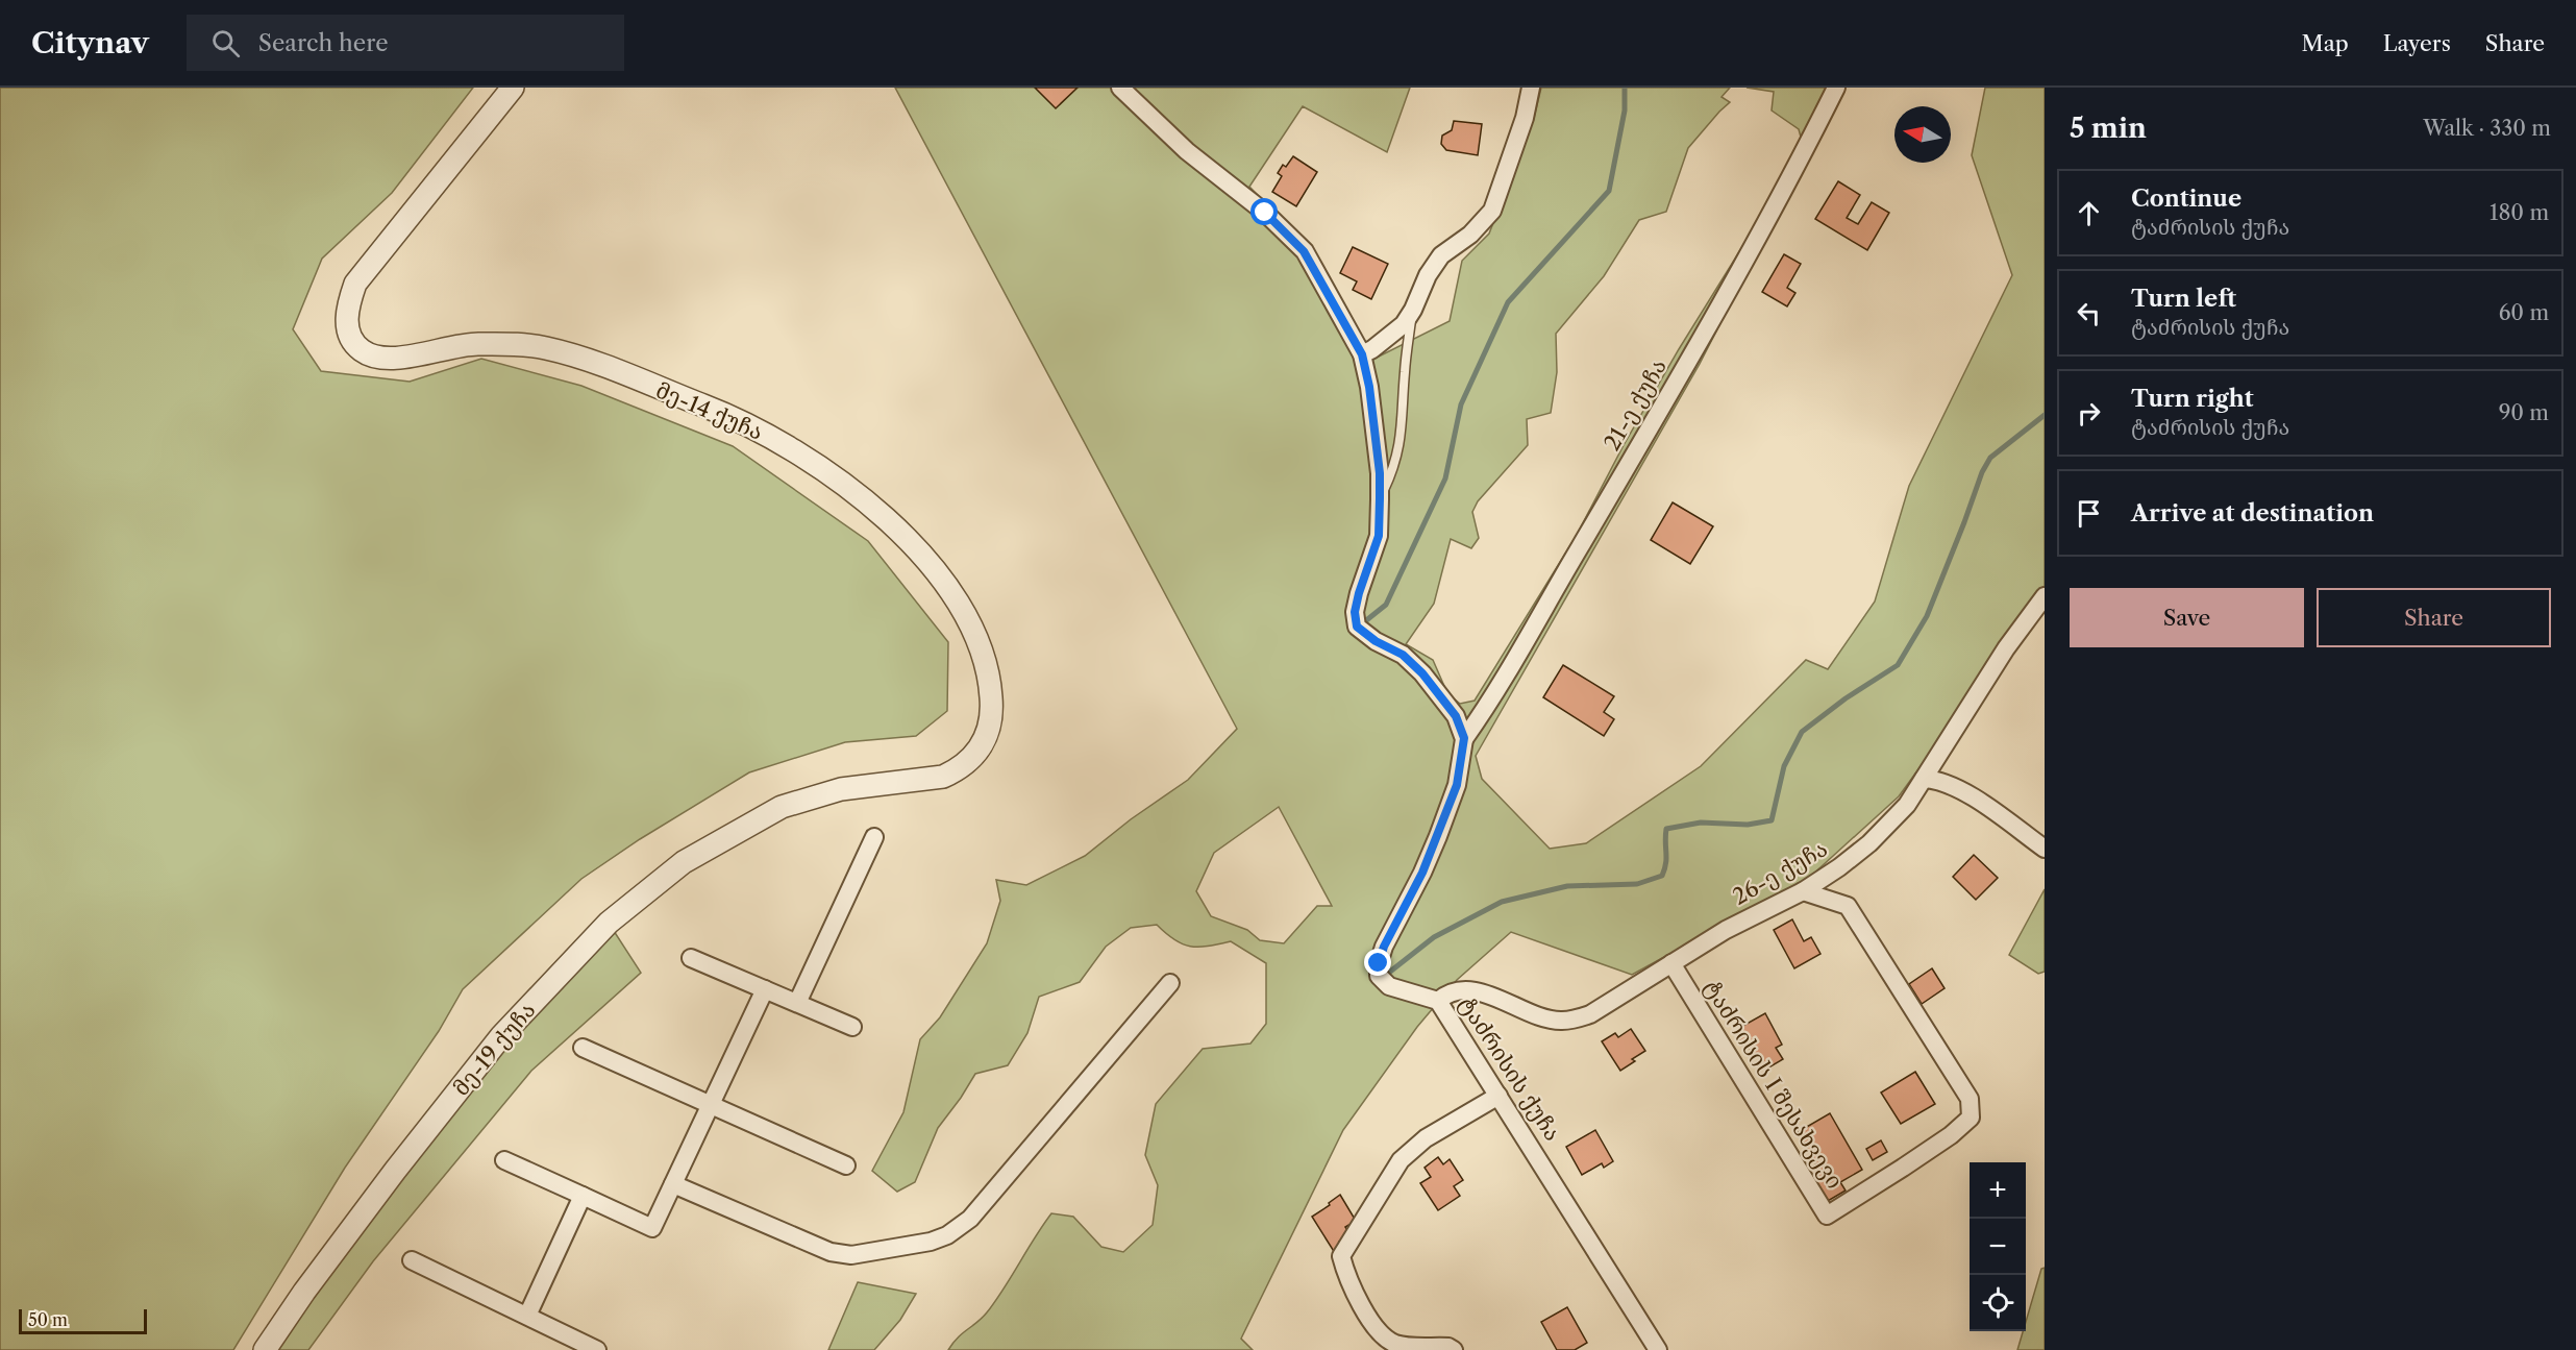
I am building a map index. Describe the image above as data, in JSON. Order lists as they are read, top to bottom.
{
  "streets": {
    "street": [
      "21-ე ქუჩა",
      "მე-14 ქუჩა",
      "26-ე ქუჩა",
      "მე-19 ქუჩა",
      "ტაძრისის ქუჩა",
      "ტაძრისის I შესახვევი"
    ]
  },
  "crossings": [
    ["21-ე ქუჩა", "ტაძრისის ქუჩა"],
    ["მე-14 ქუჩა", "მე-19 ქუჩა"],
    ["26-ე ქუჩა", "ტაძრისის ქუჩა"],
    ["26-ე ქუჩა", "ტაძრისის I შესახვევი"]
  ],
  "scale_bar": "50 m",
  "north": "left",
  "page": {
    "header": "Citynav",
    "search": "Search here",
    "nav": ["Map", "Layers", "Share"],
    "heading": ["5 min", "Walk · 330 m"],
    "list": [
      ["Continue", "ტაძრისის ქუჩა", "180 m"],
      ["Turn left", "ტაძრისის ქუჩა", "60 m"],
      ["Turn right", "ტაძრისის ქუჩა", "90 m"],
      "Arrive at destination"
    ],
    "buttons": ["Save", "Share"],
    "map_buttons": ["+", "−"],
    "scale": "50 m"
  }
}
